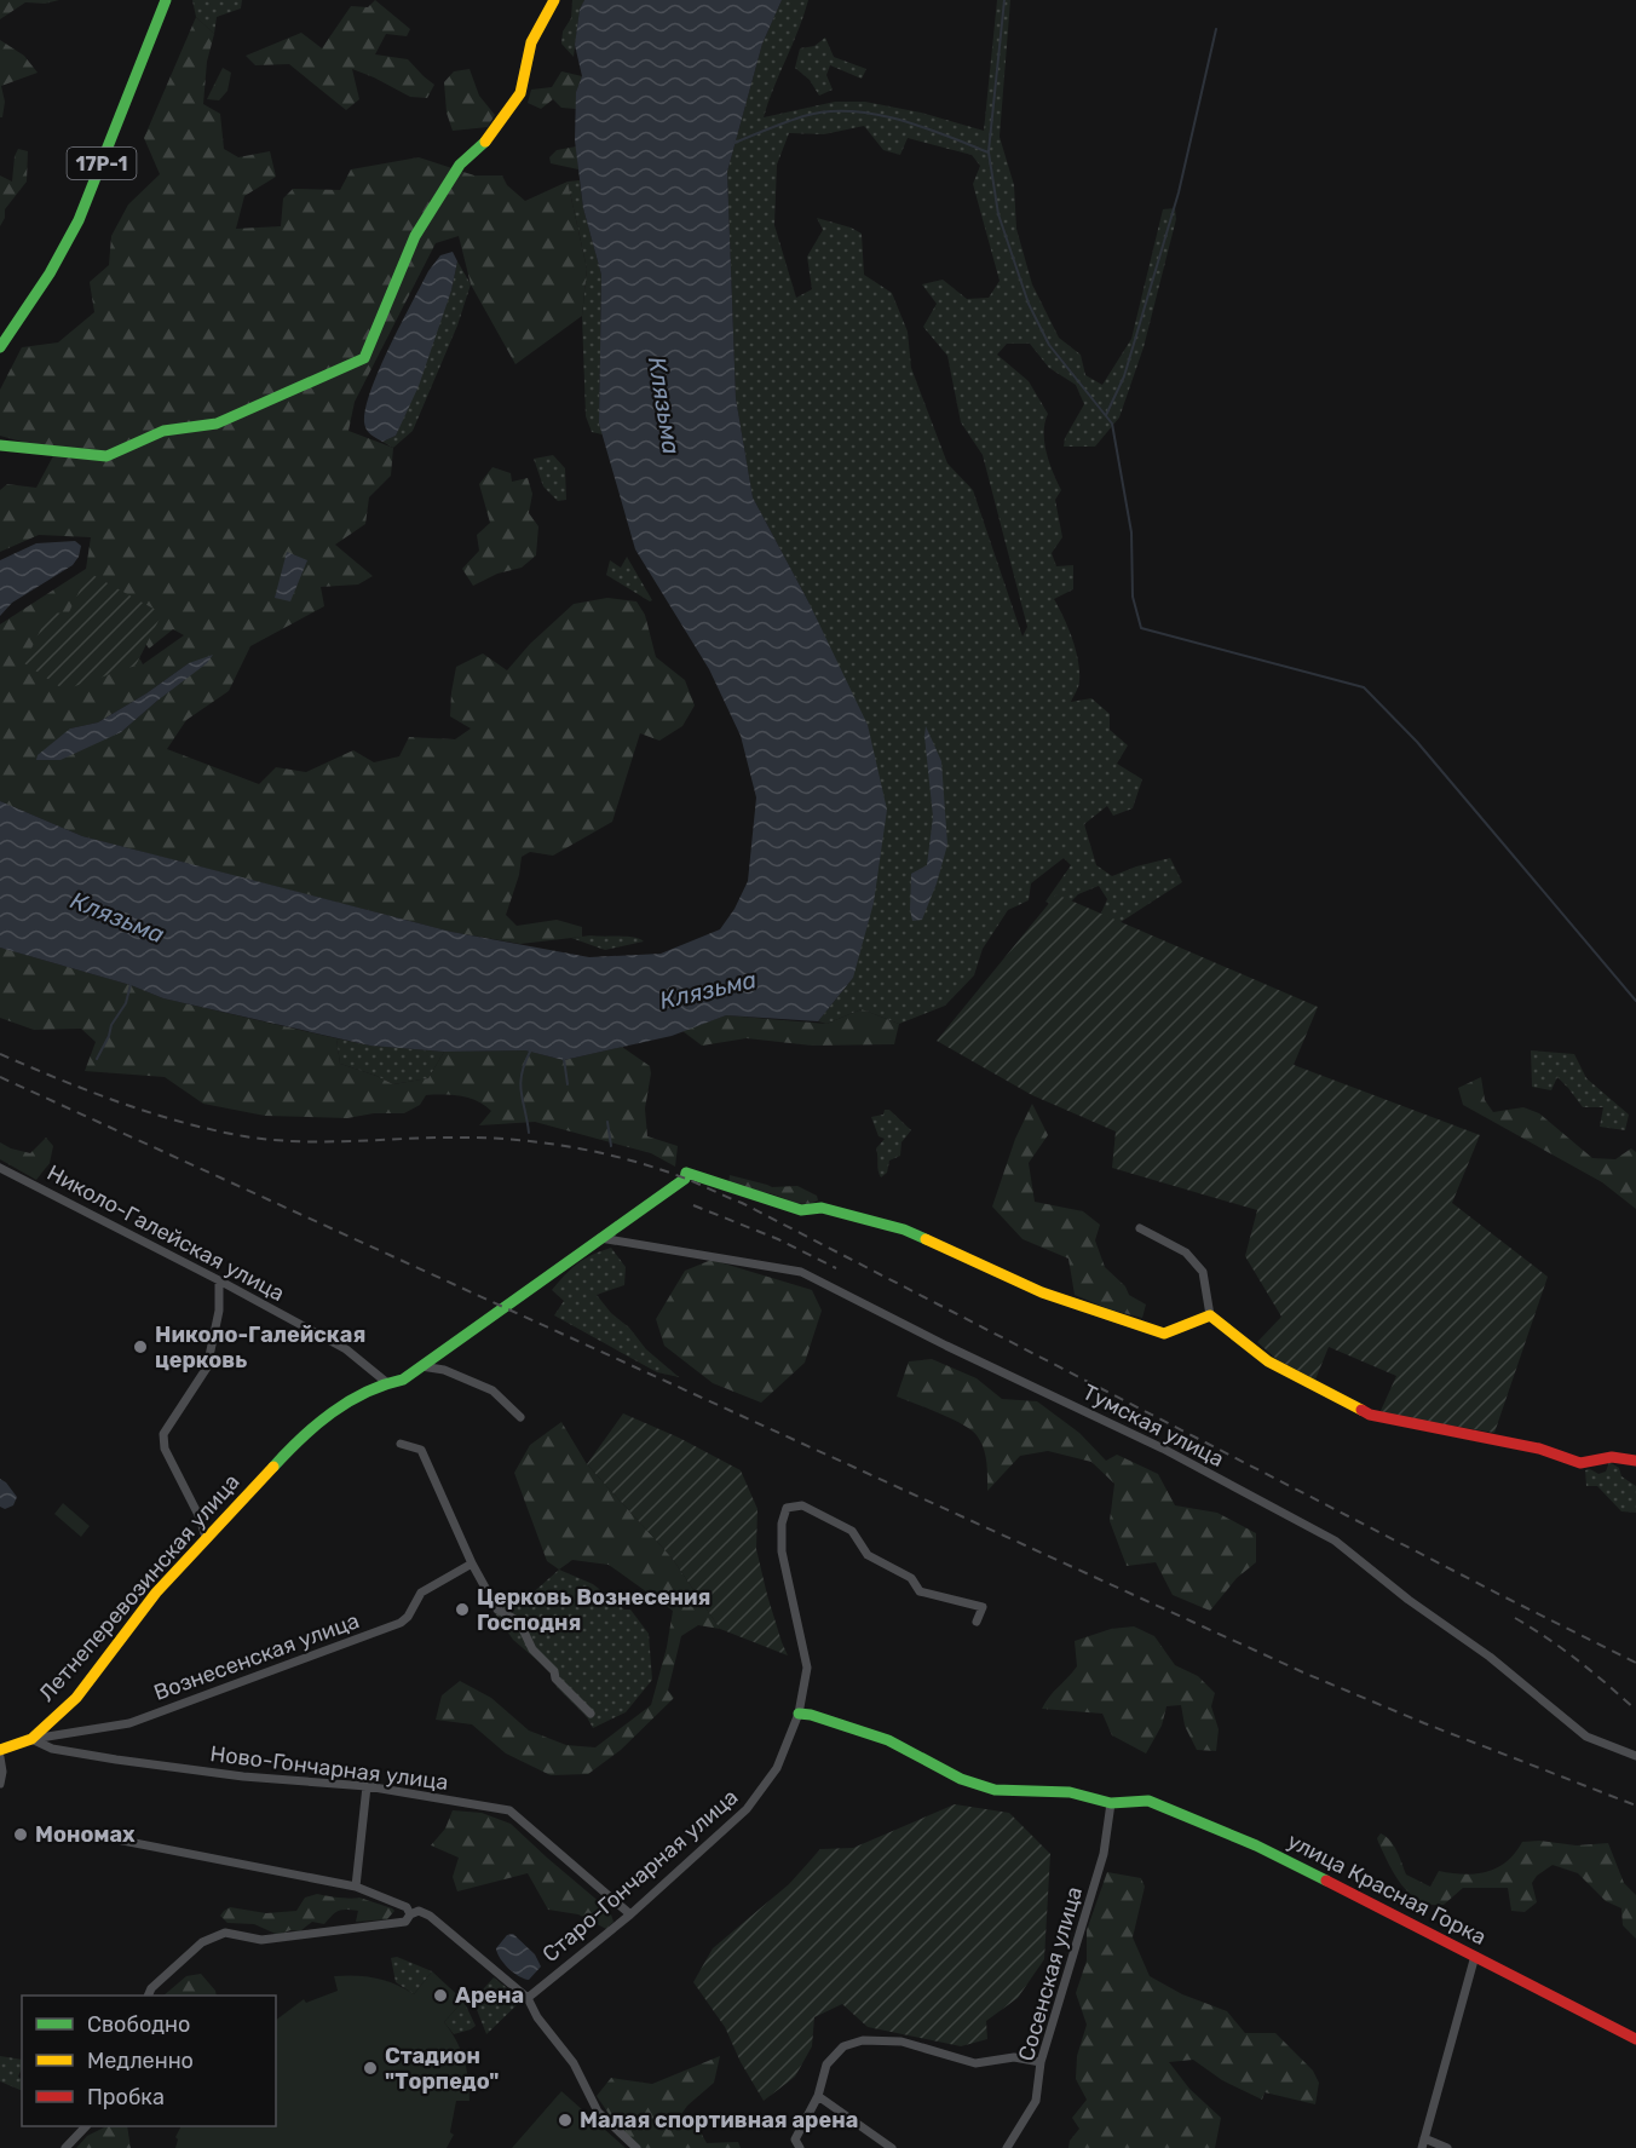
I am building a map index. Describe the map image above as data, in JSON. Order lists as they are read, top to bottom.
{
  "streets": {
    "street": [
      "17Р-1",
      "Николо-Галейская улица",
      "Тумская улица",
      "Летнеперевозинская улица",
      "Вознесенская улица",
      "Ново-Гончарная улица",
      "Старо-Гончарная улица",
      "улица Красная Горка",
      "Сосенская улица"
    ]
  },
  "crossings": [
    ["Николо-Галейская улица", "Летнеперевозинская улица"],
    ["Тумская улица", "Летнеперевозинская улица"],
    ["Летнеперевозинская улица", "Вознесенская улица"],
    ["Летнеперевозинская улица", "Ново-Гончарная улица"],
    ["Вознесенская улица", "Ново-Гончарная улица"],
    ["Ново-Гончарная улица", "Старо-Гончарная улица"],
    ["Старо-Гончарная улица", "улица Красная Горка"],
    ["улица Красная Горка", "Сосенская улица"]
  ],
  "water": ["Клязьма"],
  "places": [
    "Николо-Галейская церковь",
    "Церковь Вознесения Господня",
    "Мономах",
    "Арена",
    "Стадион \"Торпедо\"",
    "Малая спортивная арена"
  ],
  "legend": ["Свободно", "Медленно", "Пробка"]
}
